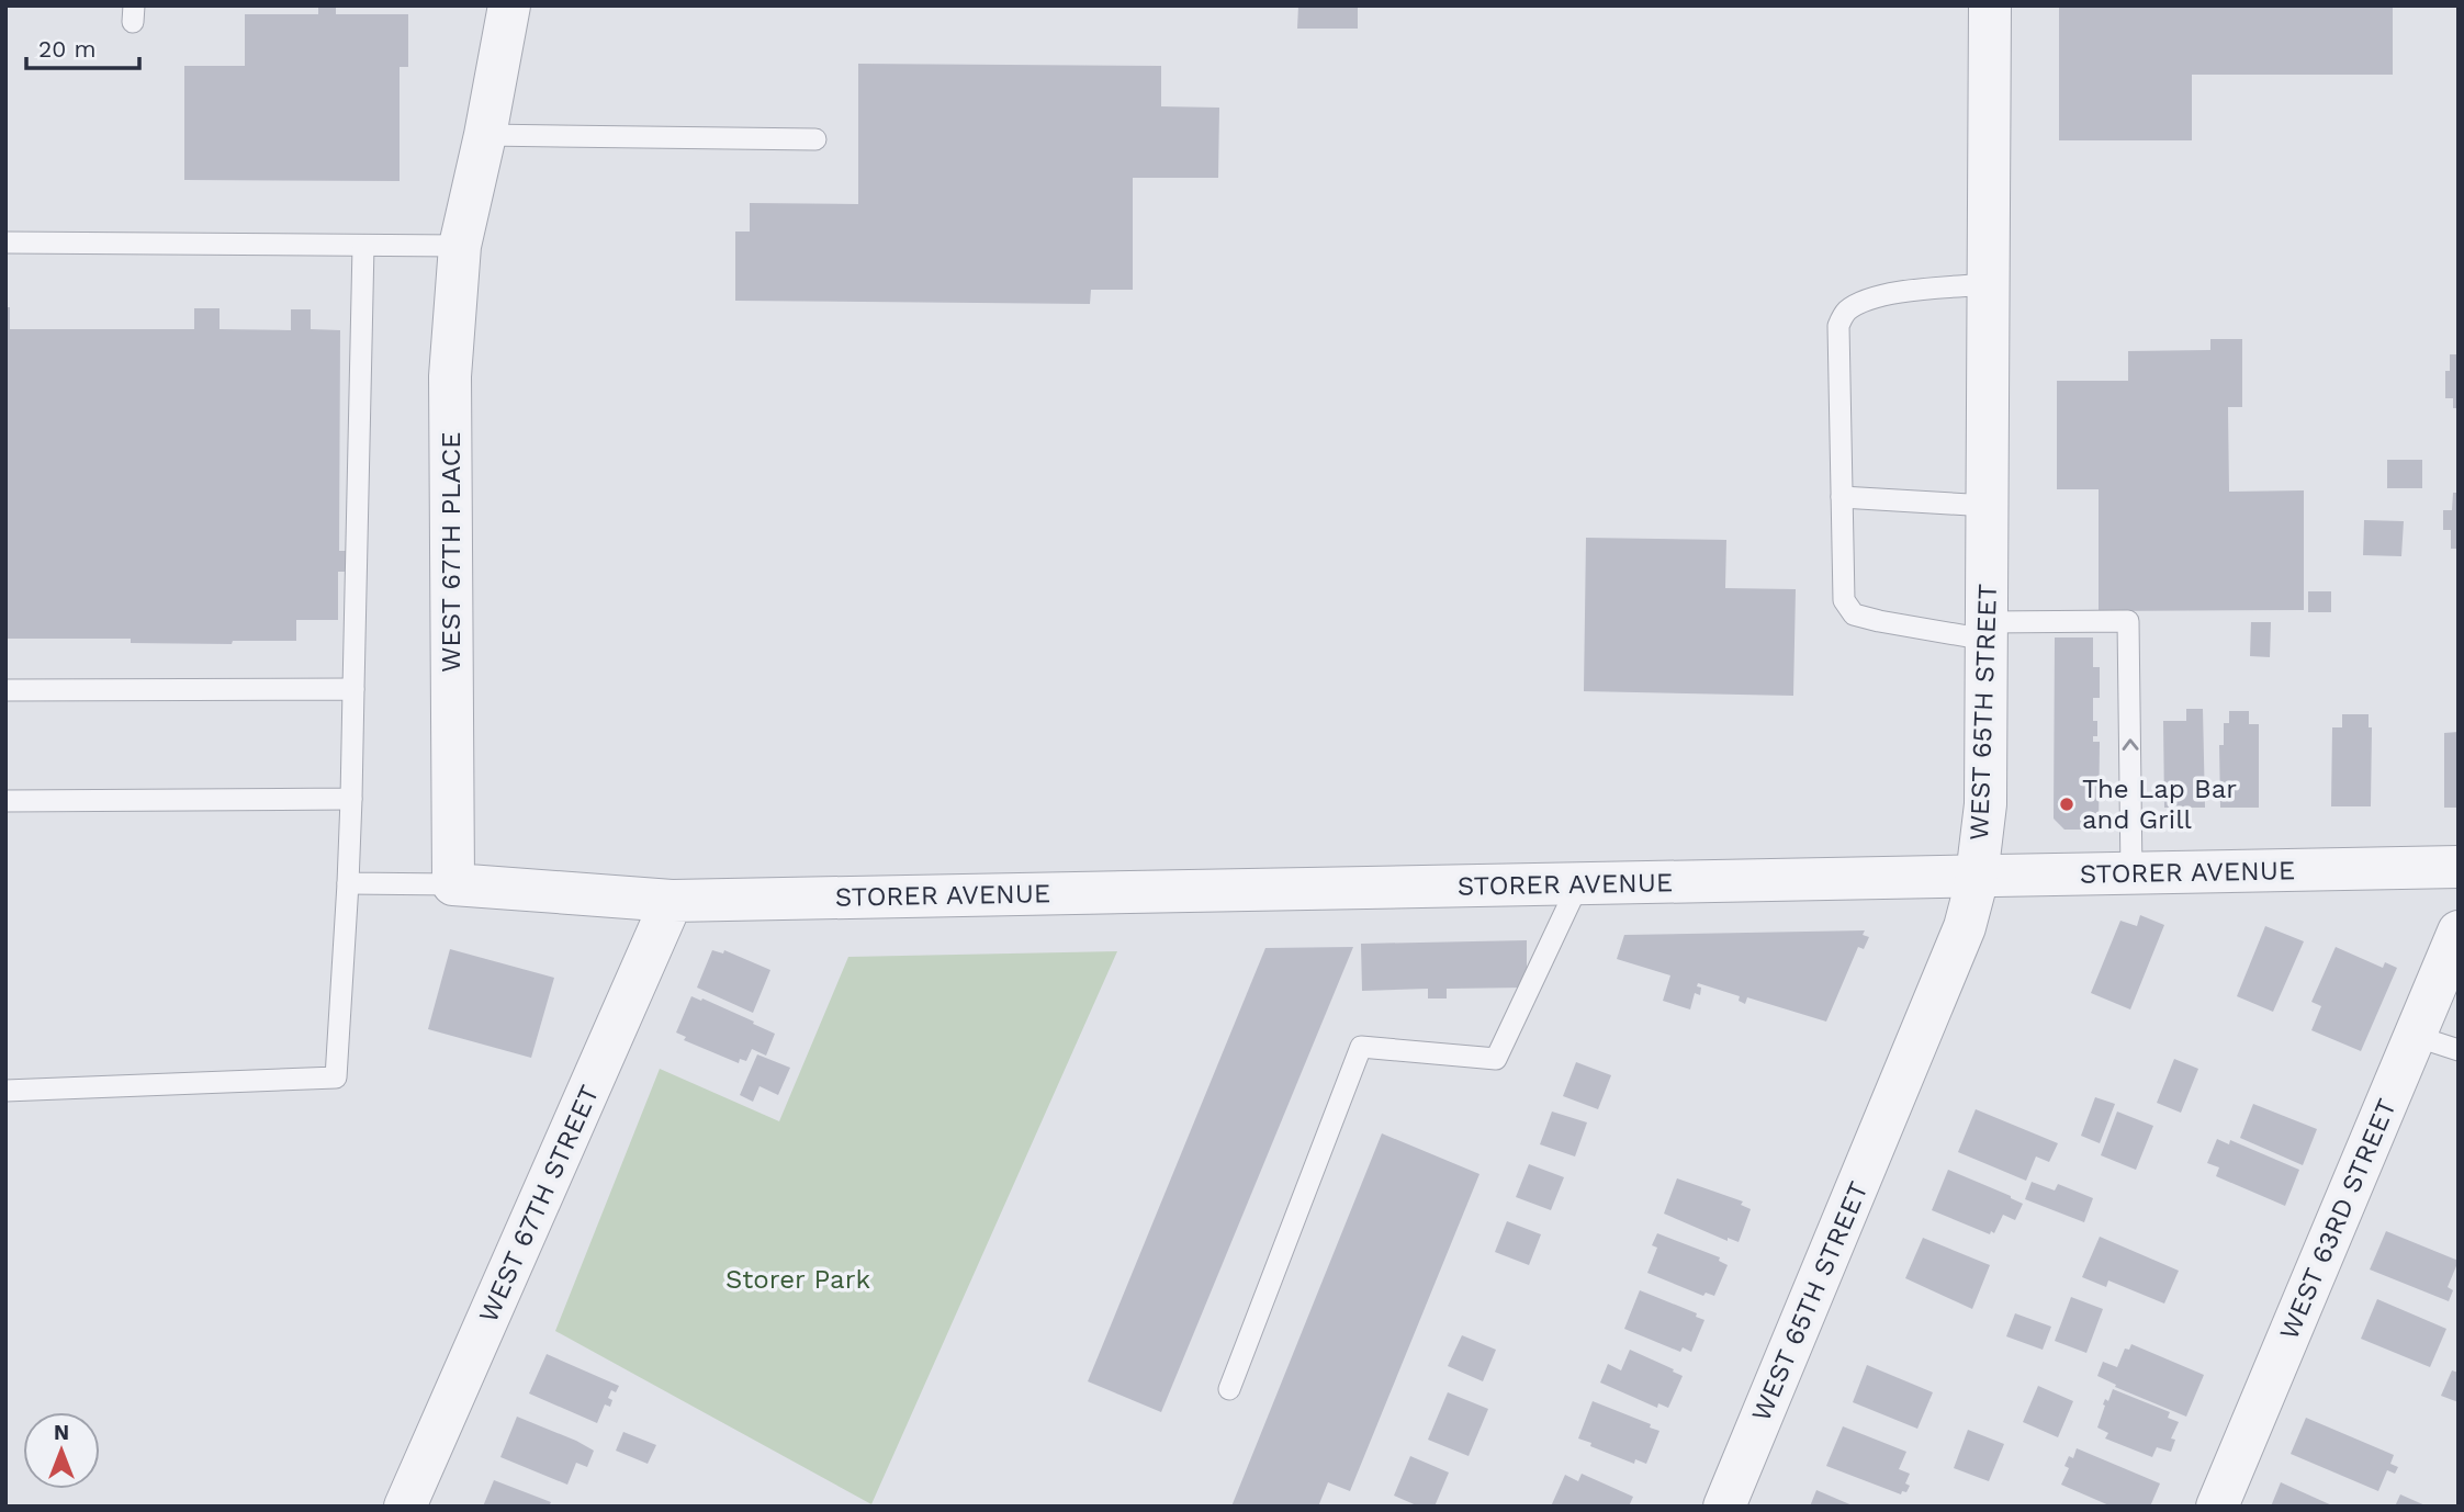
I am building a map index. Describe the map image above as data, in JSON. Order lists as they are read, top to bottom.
{
  "streets": {
    "street": [
      "WEST 67TH PLACE",
      "WEST 65TH STREET",
      "STORER AVENUE",
      "WEST 67TH STREET",
      "WEST 63RD STREET"
    ]
  },
  "crossings": [
    ["WEST 65TH STREET", "STORER AVENUE"],
    ["STORER AVENUE", "WEST 67TH STREET"]
  ],
  "parks": ["Storer Park"],
  "places": ["The Lap Bar and Grill"],
  "scale_bar": "20 m",
  "north": "top"
}
